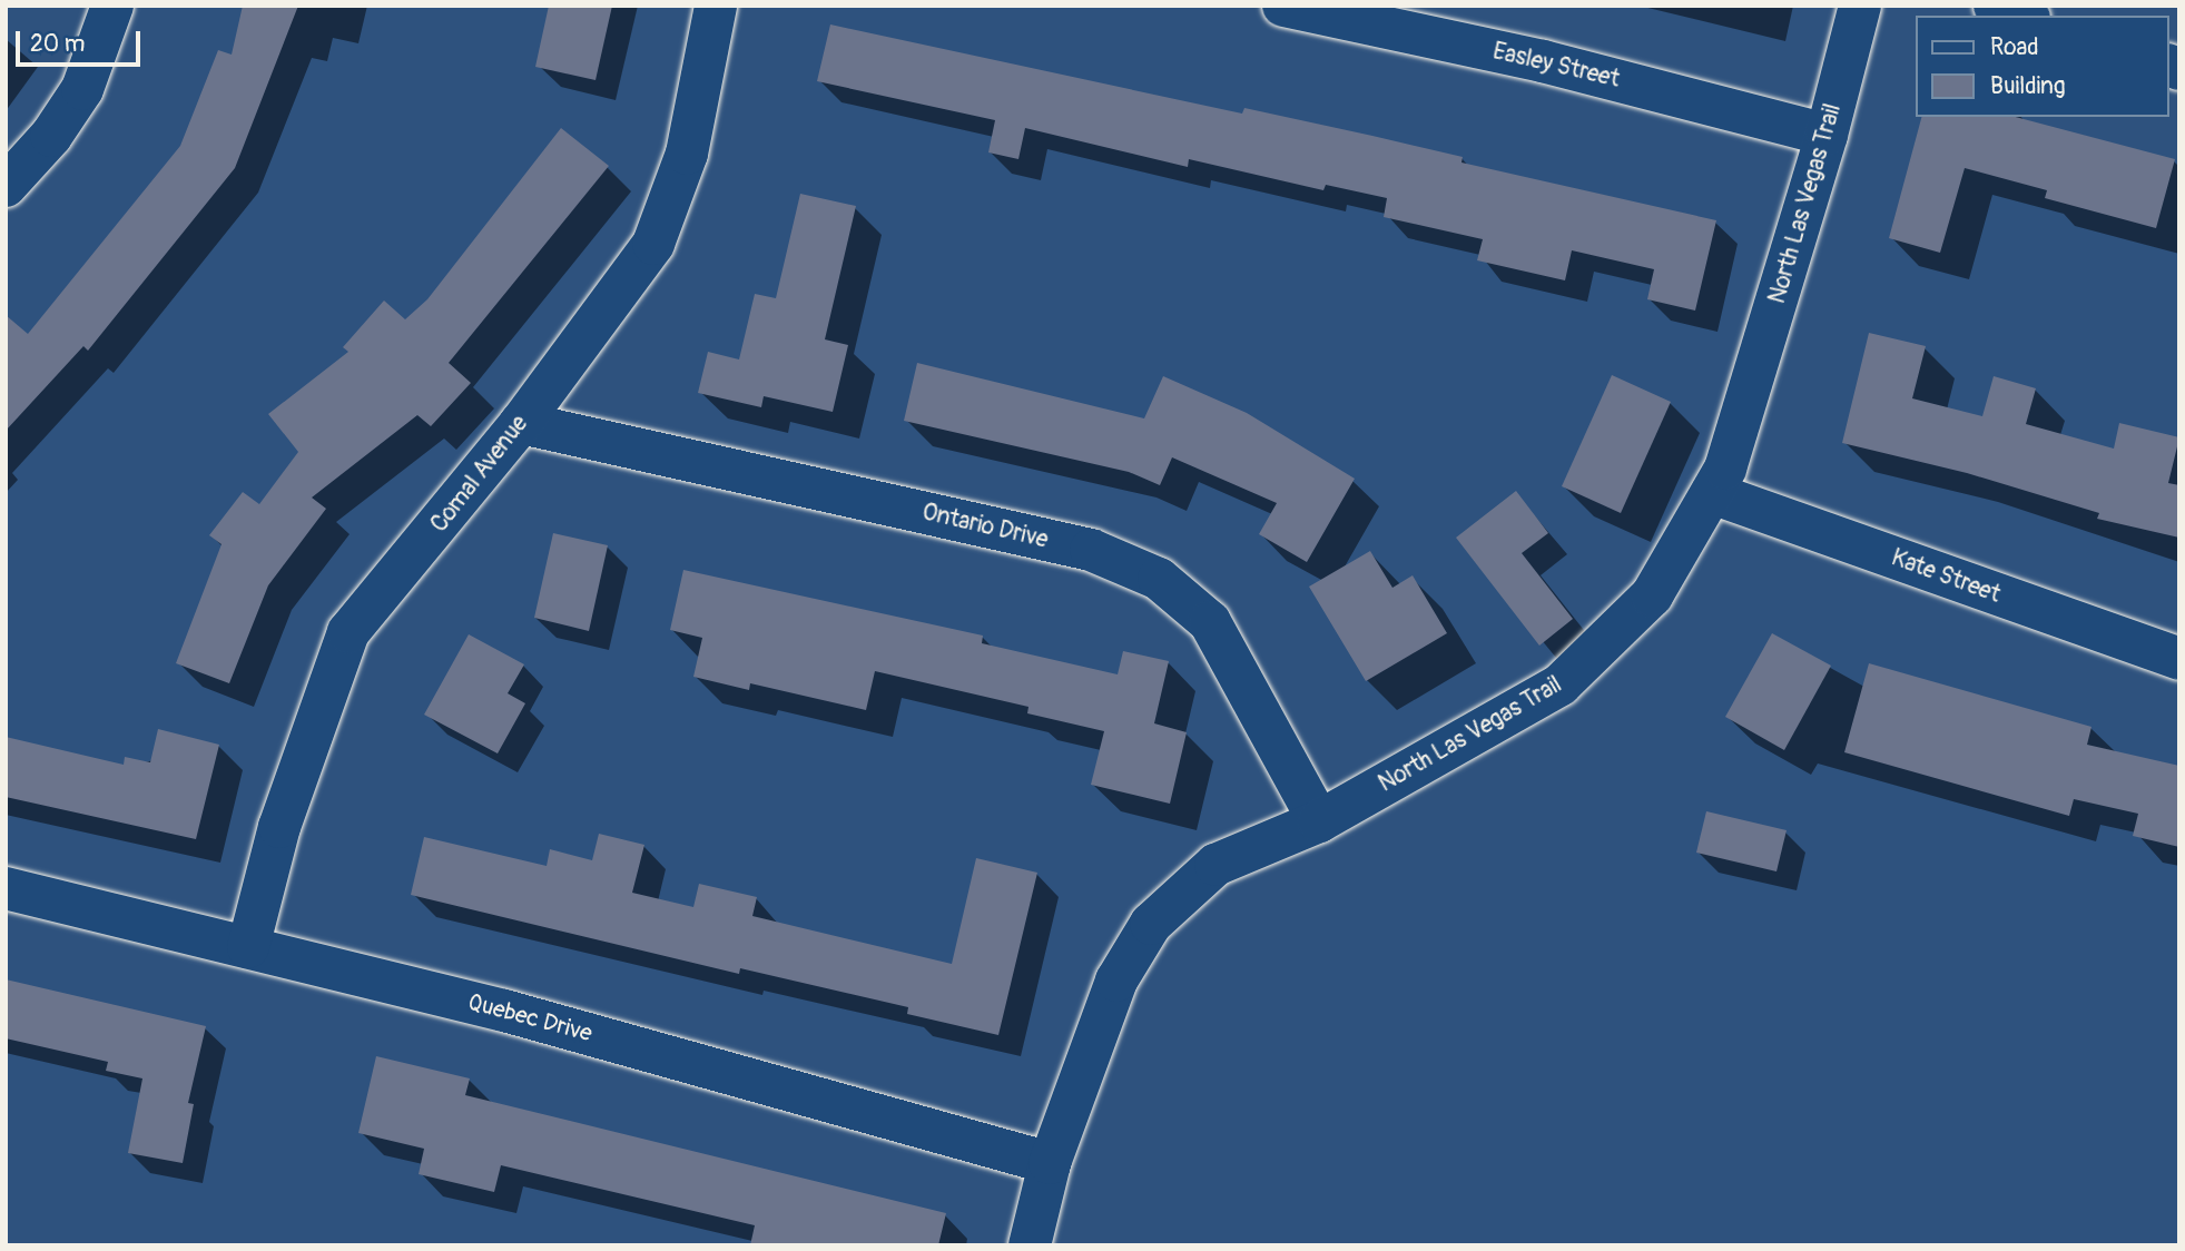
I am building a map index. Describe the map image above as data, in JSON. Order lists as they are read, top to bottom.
{
  "streets": {
    "street": [
      "Easley Street",
      "North Las Vegas Trail",
      "Comal Avenue",
      "Ontario Drive",
      "Kate Street",
      "Quebec Drive"
    ]
  },
  "crossings": [
    ["Easley Street", "North Las Vegas Trail"],
    ["North Las Vegas Trail", "Ontario Drive"],
    ["North Las Vegas Trail", "Kate Street"],
    ["North Las Vegas Trail", "Quebec Drive"],
    ["Comal Avenue", "Ontario Drive"],
    ["Comal Avenue", "Quebec Drive"]
  ],
  "legend": ["Road", "Building"],
  "scale_bar": "20 m"
}
